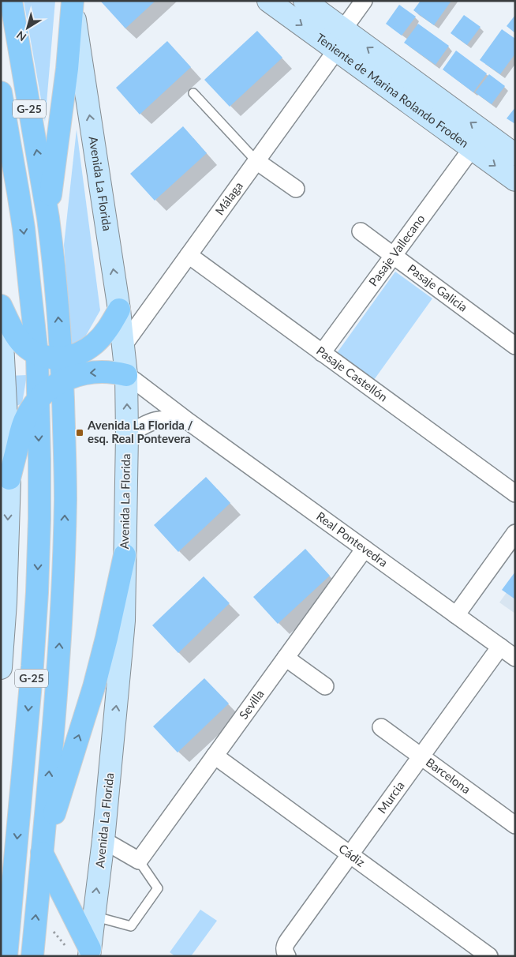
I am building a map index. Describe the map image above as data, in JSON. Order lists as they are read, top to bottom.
{
  "streets": {
    "main road": ["G-25"],
    "street": [
      "Teniente de Marina Rolando Froden",
      "Avenida La Florida",
      "Málaga",
      "Pasaje Vallecano",
      "Pasaje Galicia",
      "Pasaje Castellón",
      "Real Pontevedra",
      "Sevilla",
      "Barcelona",
      "Murcia",
      "Cádiz"
    ]
  },
  "crossings": [
    ["Teniente de Marina Rolando Froden", "Málaga"],
    ["Teniente de Marina Rolando Froden", "Pasaje Vallecano"],
    ["Avenida La Florida", "Málaga"],
    ["Avenida La Florida", "Real Pontevedra"],
    ["Málaga", "Pasaje Castellón"],
    ["Pasaje Vallecano", "Pasaje Galicia"],
    ["Pasaje Vallecano", "Pasaje Castellón"],
    ["Real Pontevedra", "Sevilla"],
    ["Real Pontevedra", "Murcia"],
    ["Sevilla", "Cádiz"],
    ["Barcelona", "Murcia"],
    ["Murcia", "Cádiz"]
  ],
  "one_way": ["Avenida La Florida"],
  "places": {
    "transit": ["Avenida La Florida / esq. Real Pontevera"]
  },
  "north": "bottom left"
}
